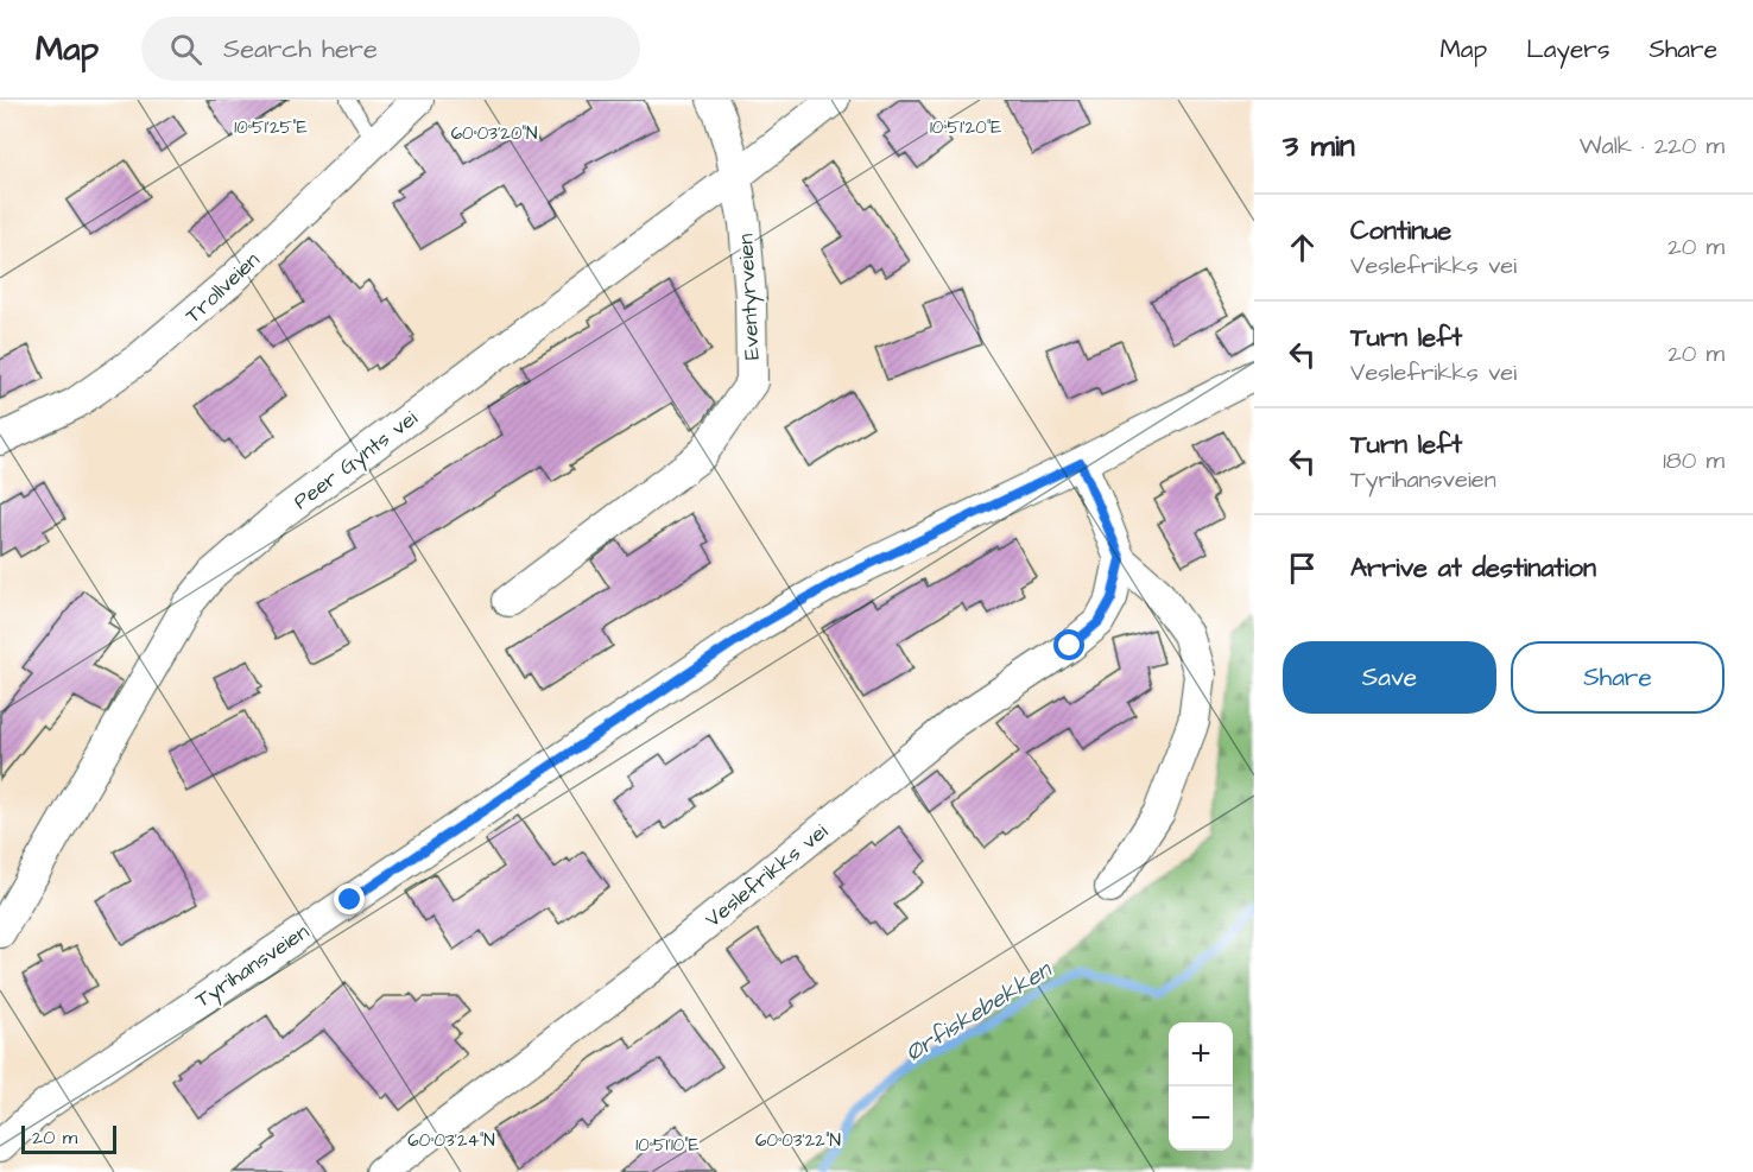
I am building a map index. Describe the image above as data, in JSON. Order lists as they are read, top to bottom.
{
  "streets": {
    "street": [
      "Trollveien",
      "Eventyrveien",
      "Peer Gynts vei",
      "Veslefrikks vei",
      "Tyrihansveien"
    ]
  },
  "crossings": [
    ["Eventyrveien", "Peer Gynts vei"]
  ],
  "water": ["Ørfiskebekken"],
  "scale_bar": "20 m",
  "page": {
    "header": "Map",
    "search": "Search here",
    "nav": ["Map", "Layers", "Share"],
    "heading": ["3 min", "Walk · 220 m"],
    "list": [
      ["Continue", "Veslefrikks vei", "20 m"],
      ["Turn left", "Veslefrikks vei", "20 m"],
      ["Turn left", "Tyrihansveien", "180 m"],
      "Arrive at destination"
    ],
    "buttons": ["Save", "Share"],
    "map_buttons": ["+", "−"],
    "scale": "20 m"
  },
  "coordinates": [
    "10°51'25\"E",
    "10°51'20\"E",
    "60°03'20\"N",
    "60°03'24\"N",
    "60°03'22\"N",
    "10°51'10\"E"
  ]
}
